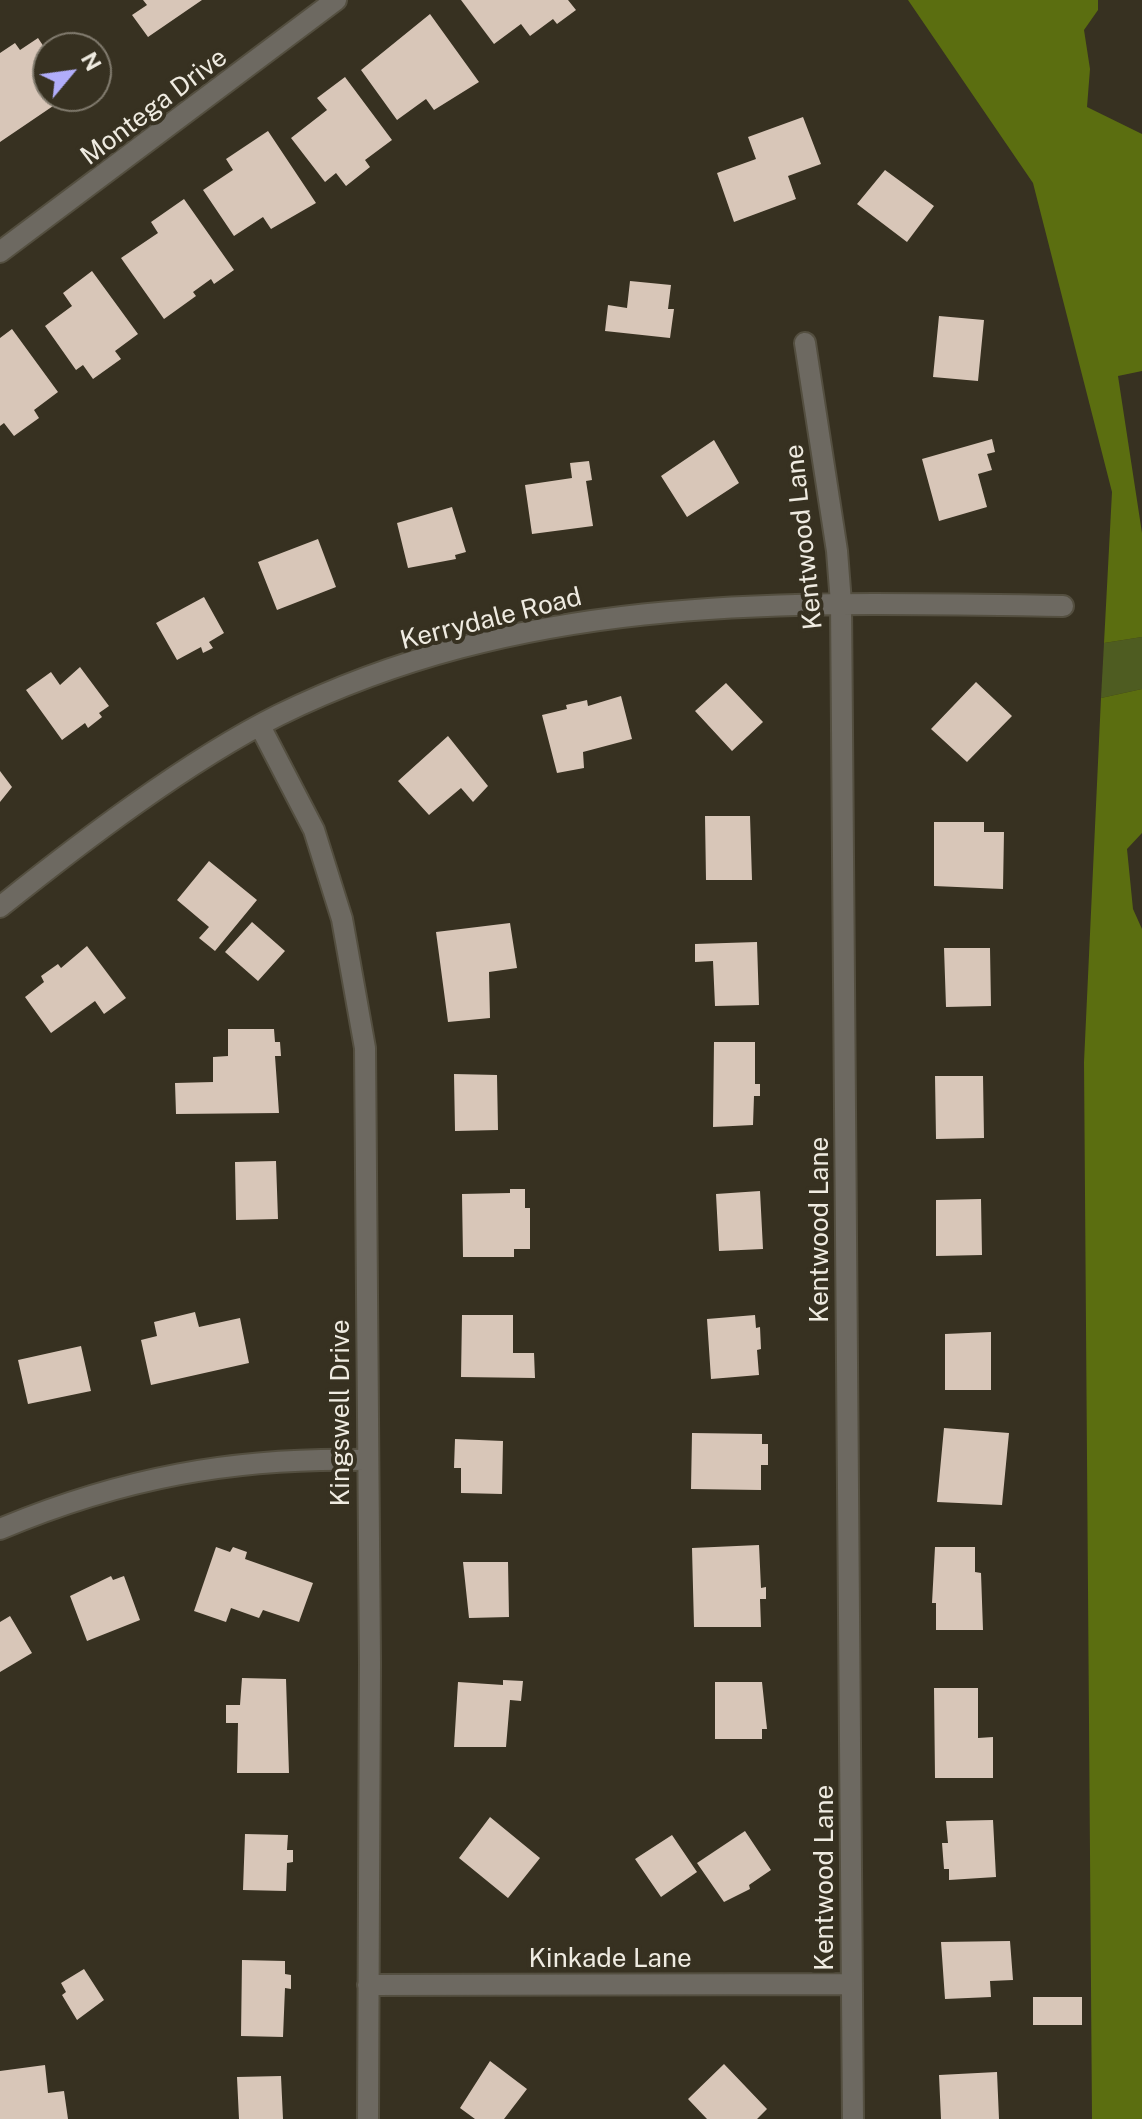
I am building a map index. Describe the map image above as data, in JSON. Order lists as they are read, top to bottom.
{
  "streets": {
    "street": [
      "Montega Drive",
      "Kentwood Lane",
      "Kerrydale Road",
      "Kingswell Drive",
      "Kinkade Lane"
    ]
  },
  "crossings": [
    ["Kentwood Lane", "Kerrydale Road"],
    ["Kentwood Lane", "Kinkade Lane"],
    ["Kerrydale Road", "Kingswell Drive"],
    ["Kingswell Drive", "Kinkade Lane"]
  ],
  "north": "top right"
}
